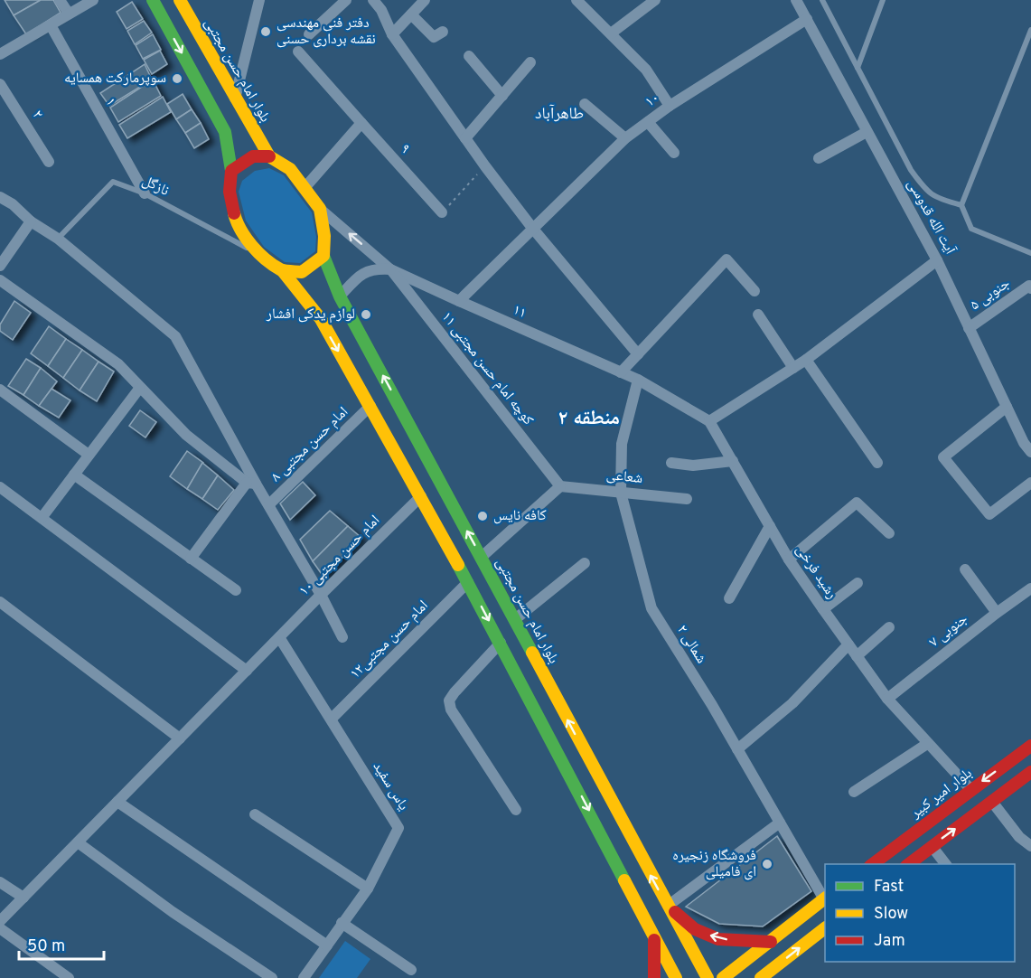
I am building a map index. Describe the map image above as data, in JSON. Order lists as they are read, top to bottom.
{
  "streets": {
    "main road": ["بلوار امام حسن مجتبی", "بلوار امیر کبیر"],
    "street": [
      "۱۰",
      "۱",
      "۲",
      "۹",
      "آیت الله قدوسی",
      "۵ جنوبی",
      "۱۱",
      "کوچه امام حسن مجتبی ۱۱",
      "امام حسن مجتبی ۸",
      "شعاعی",
      "امام حسن مجتبی ۱۰",
      "رشید فرخی",
      "۷ جنوبی",
      "امام حسن مجتبی۱۲",
      "۲ شمالی",
      "یاس سفید"
    ],
    "lane": ["نازگل"]
  },
  "crossings": [
    ["بلوار امام حسن مجتبی", "نازگل"],
    ["بلوار امام حسن مجتبی", "۱۱"],
    ["۱۰", "آیت الله قدوسی"],
    ["۱۰", "۱۱"],
    ["۱", "نازگل"],
    ["نازگل", "۱۱"],
    ["آیت الله قدوسی", "۵ جنوبی"],
    ["۱۱", "کوچه امام حسن مجتبی ۱۱"],
    ["۱۱", "رشید فرخی"],
    ["۱۱", "۲ شمالی"],
    ["کوچه امام حسن مجتبی ۱۱", "شعاعی"],
    ["شعاعی", "۲ شمالی"],
    ["امام حسن مجتبی ۱۰", "یاس سفید"],
    ["رشید فرخی", "۷ جنوبی"],
    ["رشید فرخی", "۲ شمالی"],
    ["رشید فرخی", "بلوار امیر کبیر"],
    ["امام حسن مجتبی۱۲", "یاس سفید"]
  ],
  "districts": ["طاهرآباد", "منطقه ۲"],
  "places": [
    "دفتر فنی مهندسی نقشه برداری حسنی",
    "سوپرمارکت همسایه",
    "لوازم یدکی افشار",
    "کافه نایس",
    "فروشگاه زنجیره ای فامیلی"
  ],
  "legend": ["Fast", "Slow", "Jam"],
  "scale_bar": "50 m"
}
